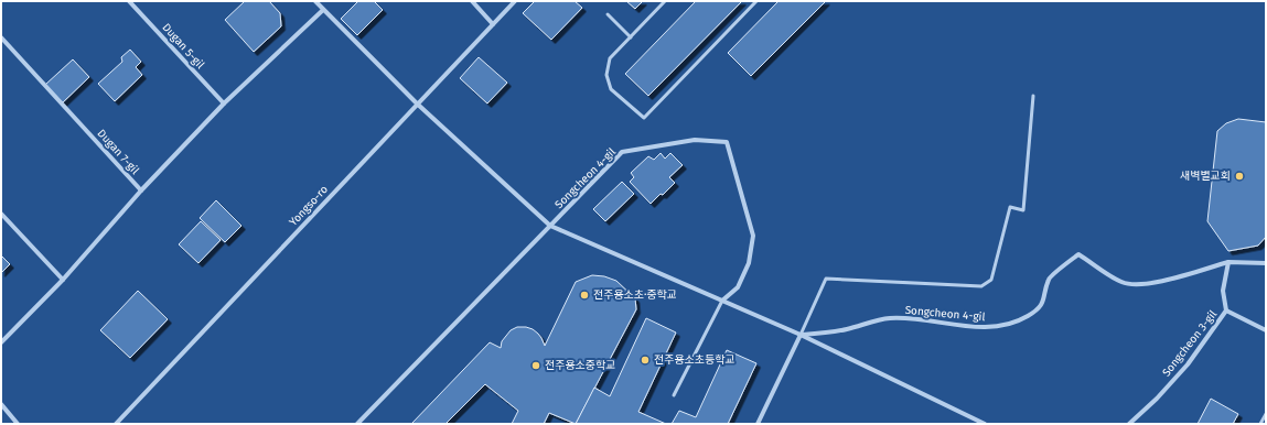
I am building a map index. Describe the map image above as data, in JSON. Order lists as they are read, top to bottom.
{
  "streets": {
    "street": [
      "Dugan 5-gil",
      "Dugan 7-gil",
      "Songcheon 4-gil",
      "Yongso-ro",
      "Songcheon 3-gil"
    ]
  },
  "crossings": [
    ["Songcheon 4-gil", "Yongso-ro"],
    ["Songcheon 4-gil", "Songcheon 3-gil"]
  ],
  "places": [
    "새벽별교회",
    "전주용소초·중학교",
    "전주용소초등학교",
    "전주용소중학교"
  ]
}
